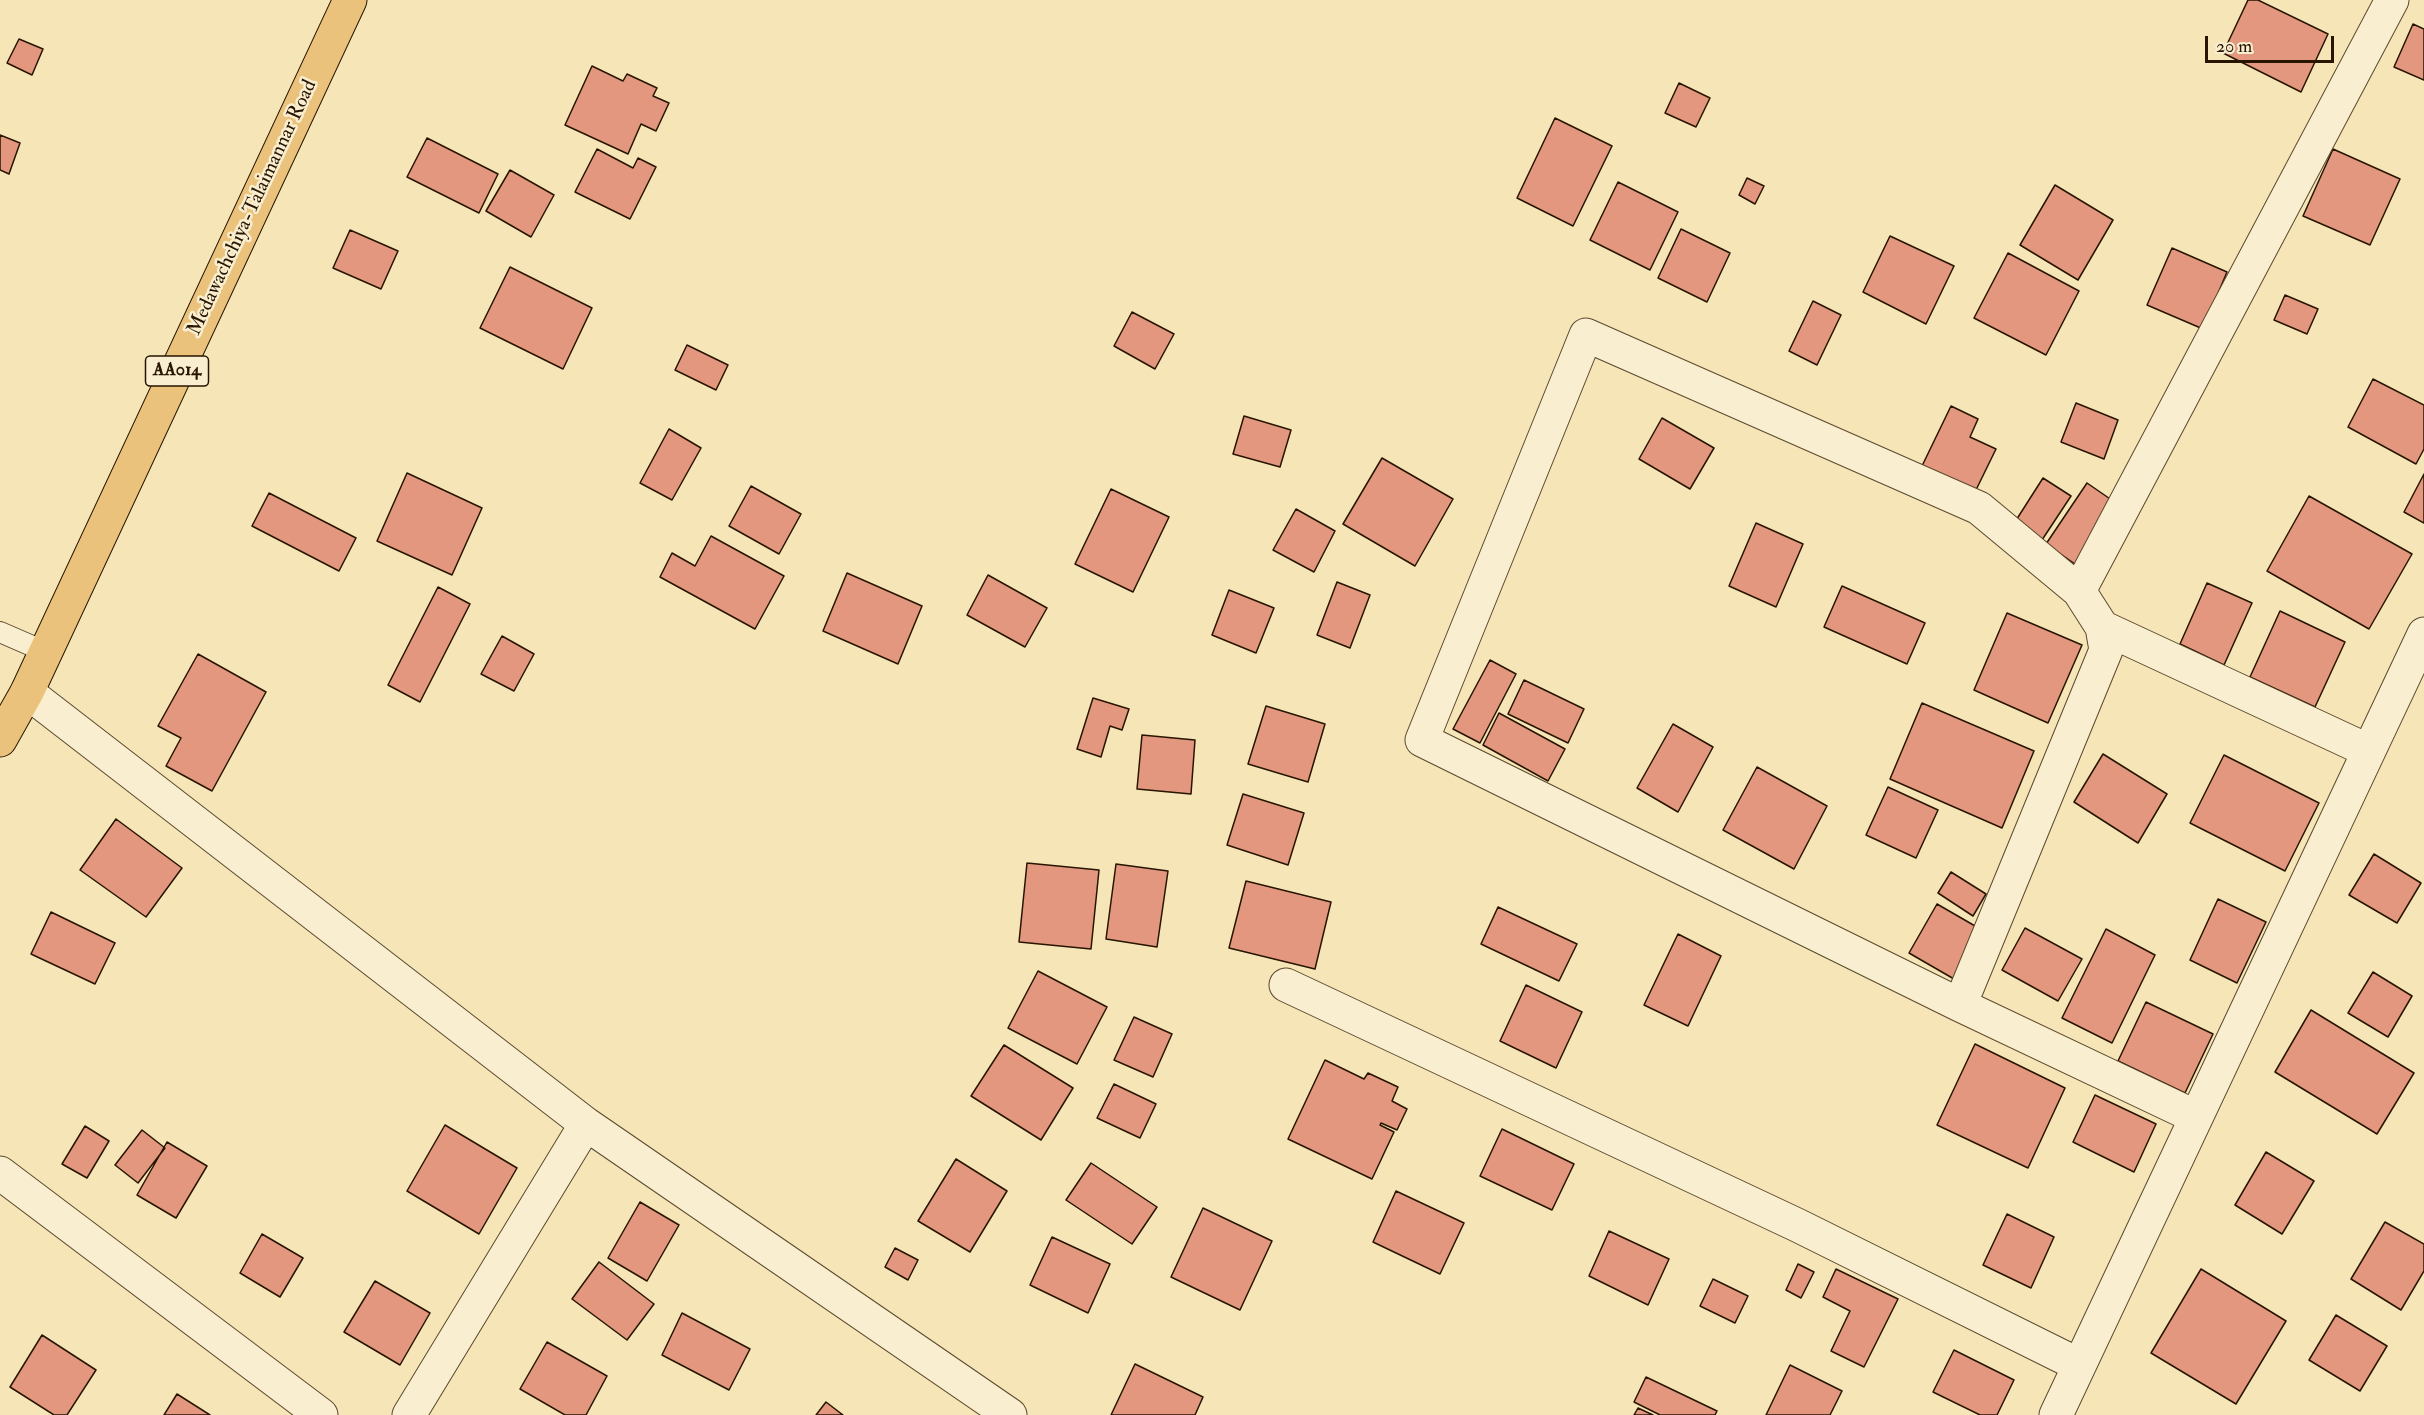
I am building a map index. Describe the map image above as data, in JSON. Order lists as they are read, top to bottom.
{
  "streets": {
    "highway": ["Medawachchiya-Talaimannar Road", "AA014"]
  },
  "scale_bar": "20 m"
}
